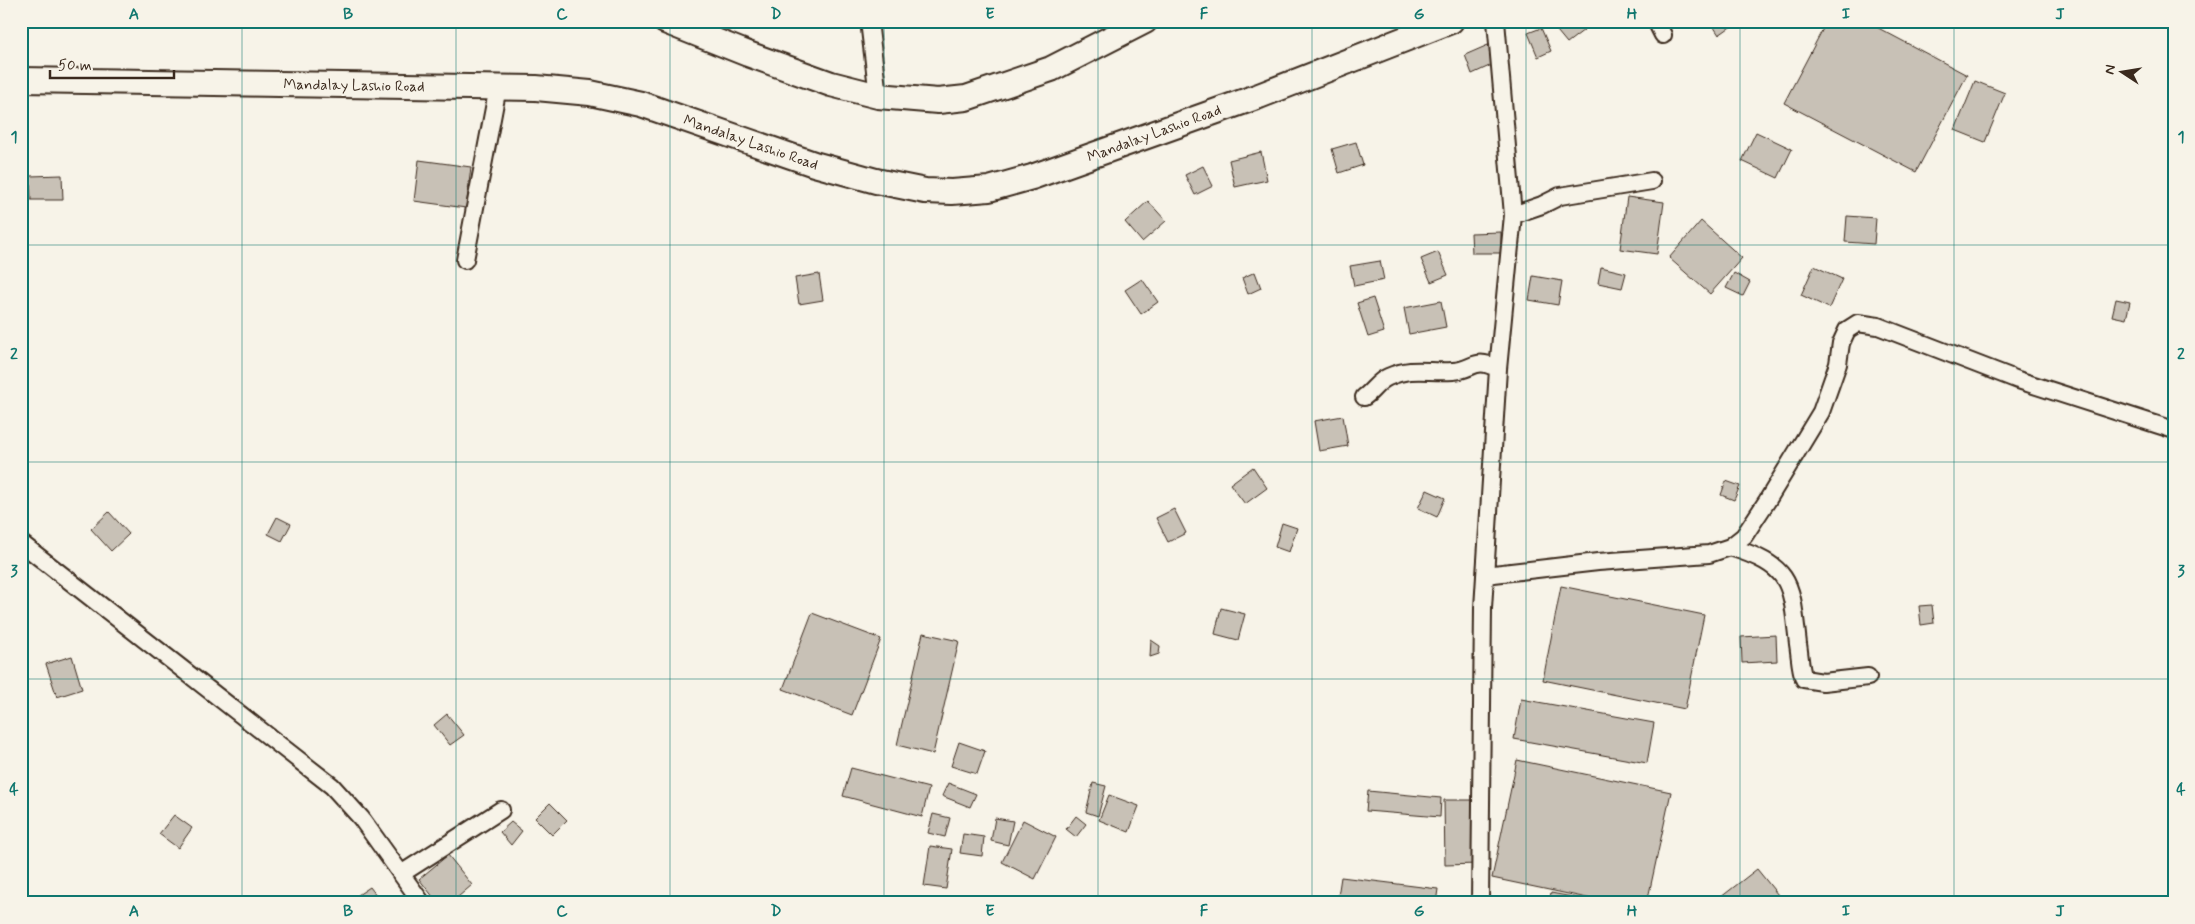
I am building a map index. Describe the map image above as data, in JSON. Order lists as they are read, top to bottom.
{
  "streets": {
    "highway": ["Mandalay Lashio Road"]
  },
  "scale_bar": "50 m",
  "north": "left",
  "grid": {
    "columns": [
      "A",
      "B",
      "C",
      "D",
      "E",
      "F",
      "G",
      "H",
      "I",
      "J"
    ],
    "rows": [
      "1",
      "2",
      "3",
      "4"
    ]
  }
}
